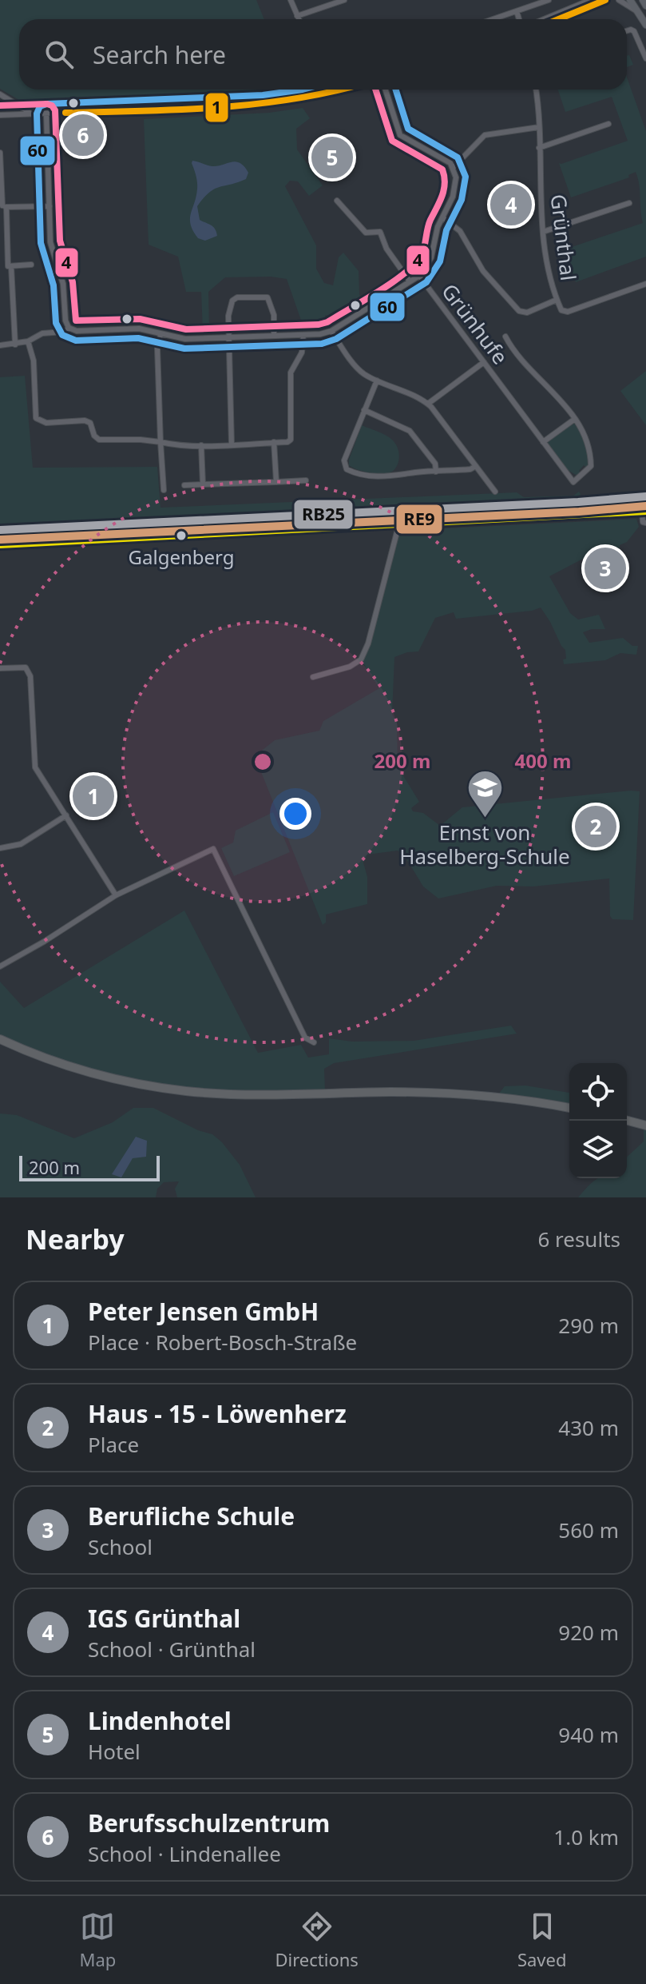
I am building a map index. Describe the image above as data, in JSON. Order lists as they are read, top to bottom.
{
  "streets": {
    "street": ["Grünthal", "Grünhufe"]
  },
  "crossings": [
    ["Grünthal", "Grünhufe"]
  ],
  "places": {
    "other": ["Galgenberg"],
    "school or university": ["Ernst von Haselberg-Schule"]
  },
  "lines": [
    "transit line 1",
    "transit line 60",
    "transit line 4",
    "transit line RB25",
    "transit line RE9"
  ],
  "scale_bar": "200 m",
  "page": {
    "search": "Search here",
    "pins": [
      "6",
      "5",
      "4",
      "3",
      "1",
      "2"
    ],
    "scale": "200 m",
    "heading": ["Nearby", "6 results"],
    "list": [
      {
        "mark": "1",
        "name": "Peter Jensen GmbH",
        "note": "Place · Robert-Bosch-Straße",
        "value": "290 m"
      },
      {
        "mark": "2",
        "name": "Haus - 15 - Löwenherz",
        "note": "Place",
        "value": "430 m"
      },
      {
        "mark": "3",
        "name": "Berufliche Schule",
        "note": "School",
        "value": "560 m"
      },
      {
        "mark": "4",
        "name": "IGS Grünthal",
        "note": "School · Grünthal",
        "value": "920 m"
      },
      {
        "mark": "5",
        "name": "Lindenhotel",
        "note": "Hotel",
        "value": "940 m"
      },
      {
        "mark": "6",
        "name": "Berufsschulzentrum",
        "note": "School · Lindenallee",
        "value": "1.0 km"
      }
    ],
    "nav": ["Map", "Directions", "Saved"]
  },
  "rings": ["200 m", "400 m"]
}
